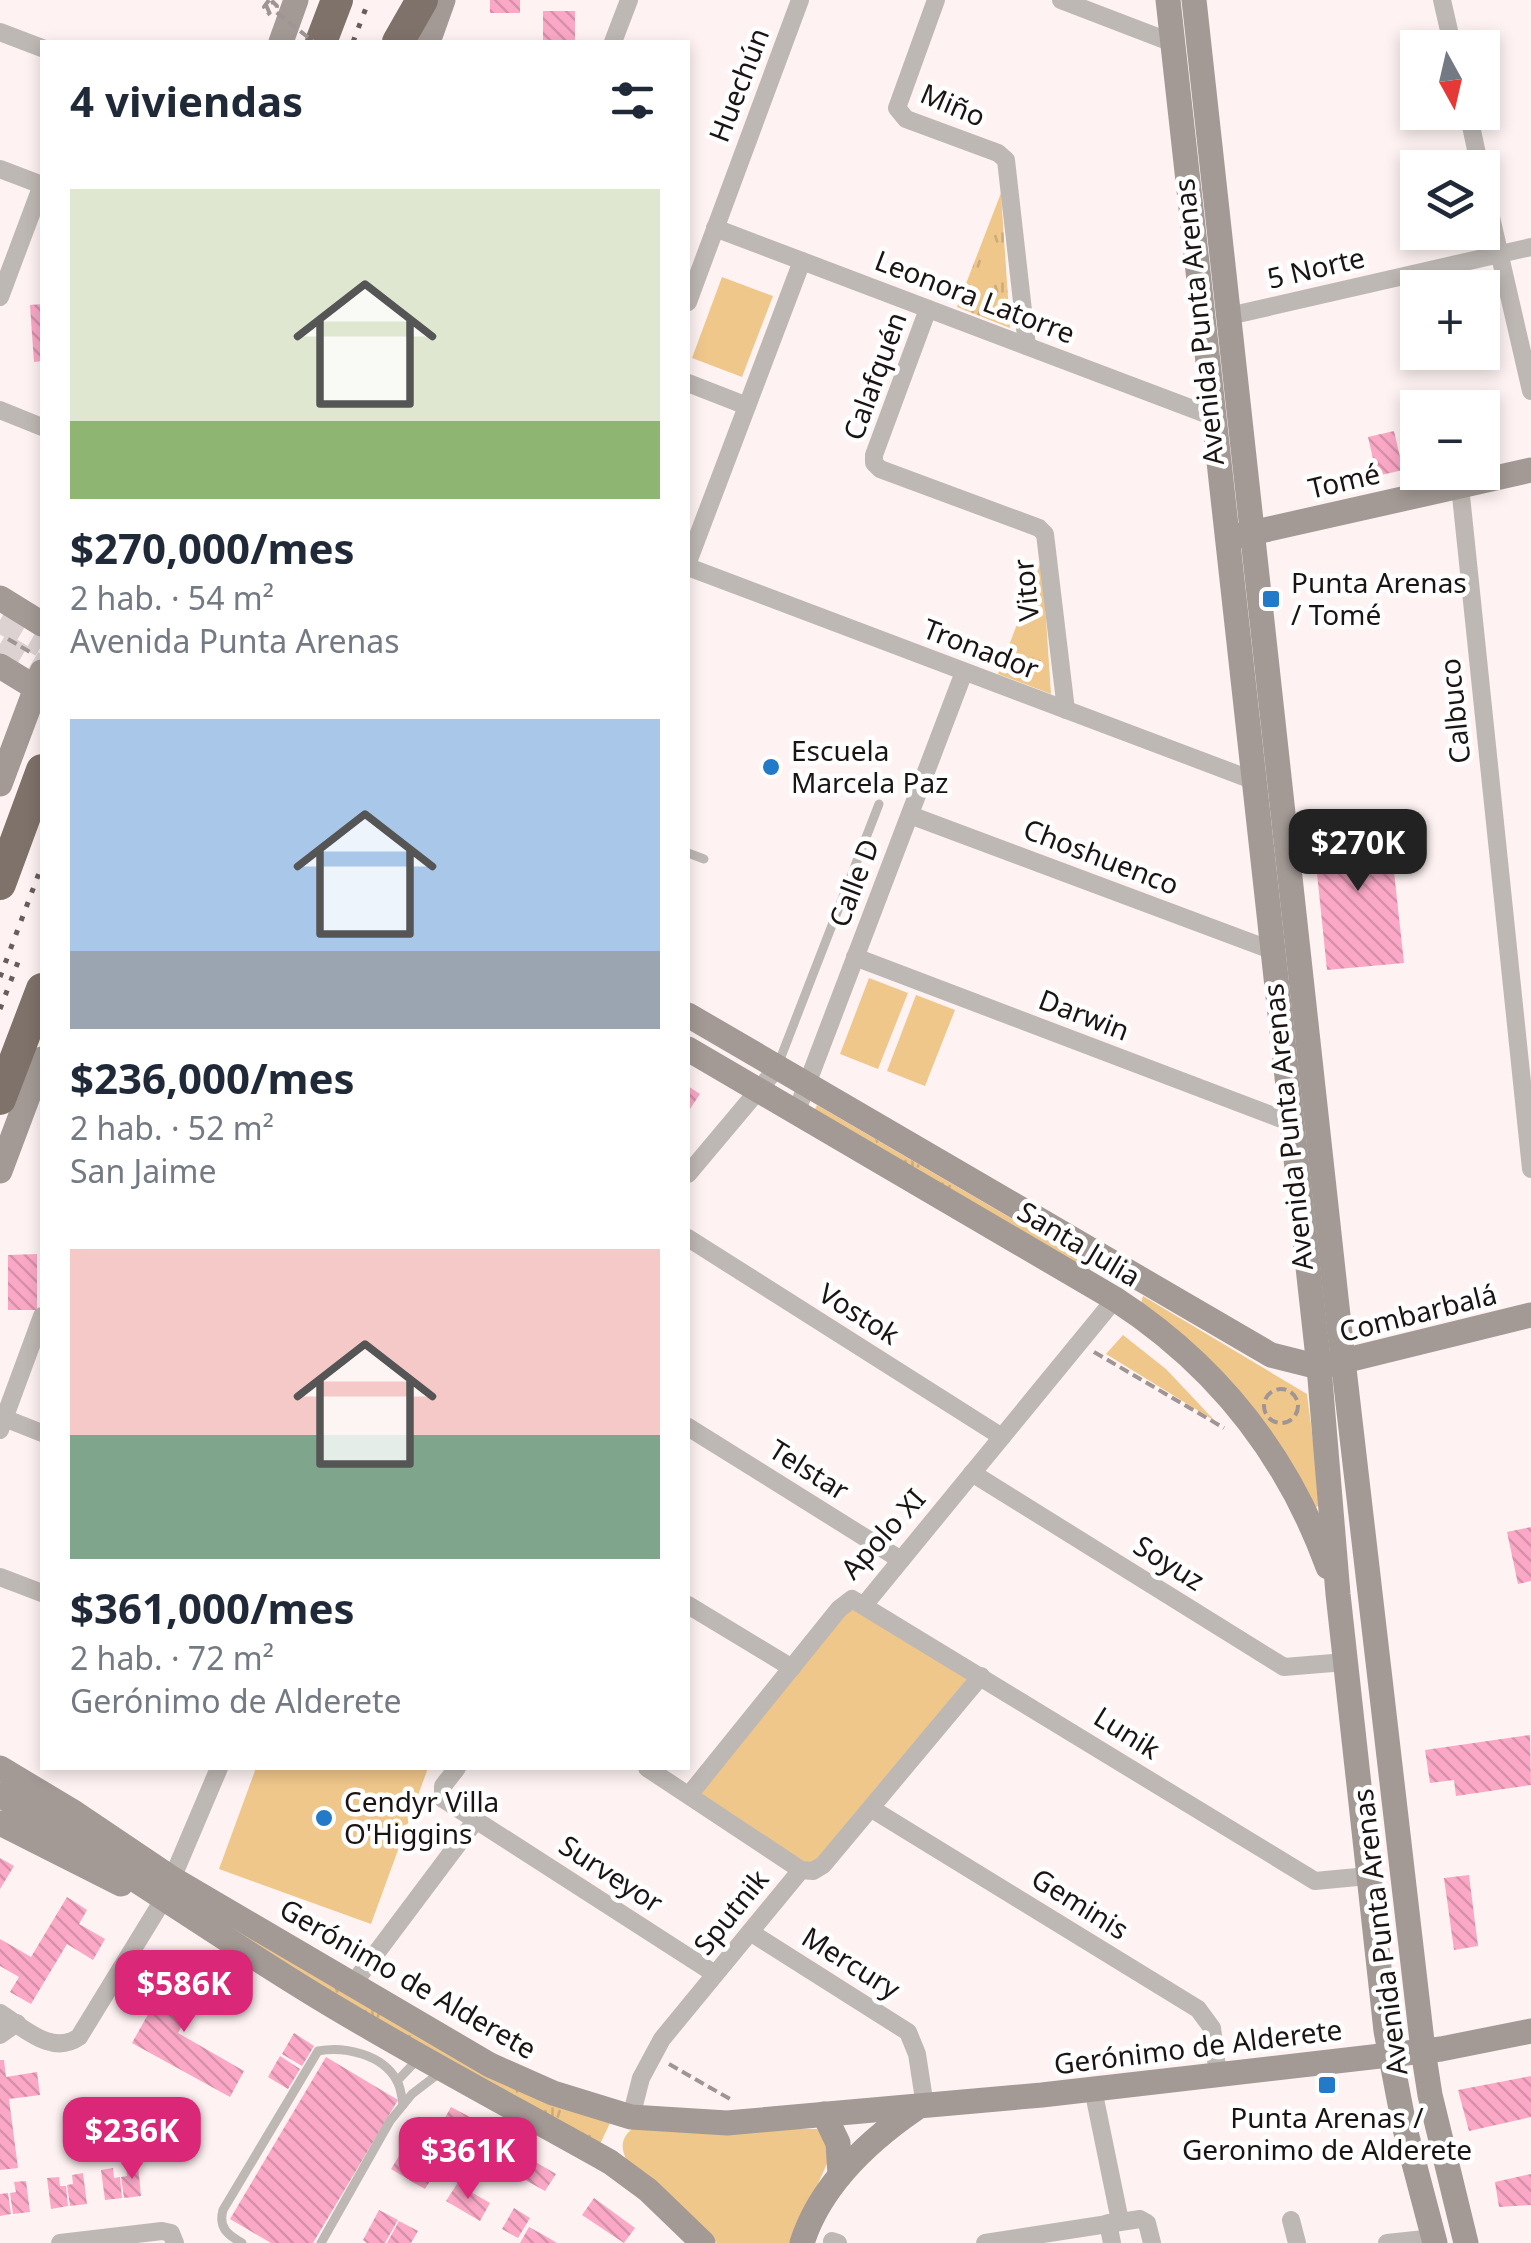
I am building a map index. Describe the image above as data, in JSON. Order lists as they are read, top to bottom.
{
  "streets": {
    "main road": [
      "Avenida Punta Arenas",
      "Tomé",
      "Santa Julia",
      "Combarbalá",
      "Gerónimo de Alderete"
    ],
    "street": [
      "Huechún",
      "Miño",
      "5 Norte",
      "Leonora Latorre",
      "Calafquén",
      "Vitor",
      "Tronador",
      "Calbuco",
      "Choshuenco",
      "Calle D",
      "Darwin",
      "Vostok",
      "Telstar",
      "Apolo XI",
      "Soyuz",
      "Lunik",
      "Surveyor",
      "Geminis",
      "Sputnik",
      "Mercury"
    ]
  },
  "crossings": [
    ["Huechún", "Leonora Latorre"],
    ["Miño", "Leonora Latorre"],
    ["5 Norte", "Avenida Punta Arenas"],
    ["Leonora Latorre", "Avenida Punta Arenas"],
    ["Leonora Latorre", "Calafquén"],
    ["Avenida Punta Arenas", "Tomé"],
    ["Avenida Punta Arenas", "Tronador"],
    ["Avenida Punta Arenas", "Choshuenco"],
    ["Avenida Punta Arenas", "Darwin"],
    ["Avenida Punta Arenas", "Santa Julia"],
    ["Avenida Punta Arenas", "Combarbalá"],
    ["Avenida Punta Arenas", "Soyuz"],
    ["Avenida Punta Arenas", "Lunik"],
    ["Avenida Punta Arenas", "Gerónimo de Alderete"],
    ["Calafquén", "Vitor"],
    ["Vitor", "Tronador"],
    ["Tronador", "Calle D"],
    ["Choshuenco", "Calle D"],
    ["Calle D", "Darwin"],
    ["Calle D", "Santa Julia"],
    ["Santa Julia", "Combarbalá"],
    ["Santa Julia", "Apolo XI"],
    ["Vostok", "Apolo XI"],
    ["Telstar", "Apolo XI"],
    ["Apolo XI", "Soyuz"],
    ["Apolo XI", "Lunik"],
    ["Lunik", "Sputnik"],
    ["Surveyor", "Sputnik"],
    ["Geminis", "Sputnik"],
    ["Geminis", "Gerónimo de Alderete"],
    ["Sputnik", "Mercury"],
    ["Sputnik", "Gerónimo de Alderete"],
    ["Mercury", "Gerónimo de Alderete"]
  ],
  "places": {
    "transit": ["Punta Arenas / Tomé", "Punta Arenas / Geronimo de Alderete"],
    "other": ["Escuela Marcela Paz", "Cendyr Villa O'Higgins"]
  },
  "north": "bottom",
  "page": {
    "map_buttons": ["+", "−"],
    "heading": "4 viviendas",
    "list": [
      {
        "name": "$270,000/mes",
        "note": "2 hab. · 54 m² · Avenida Punta Arenas"
      },
      {
        "name": "$236,000/mes",
        "note": "2 hab. · 52 m² · San Jaime"
      },
      {
        "name": "$361,000/mes",
        "note": "2 hab. · 72 m² · Gerónimo de Alderete"
      }
    ],
    "price": [
      "$270K",
      "$586K",
      "$236K",
      "$361K"
    ]
  }
}
